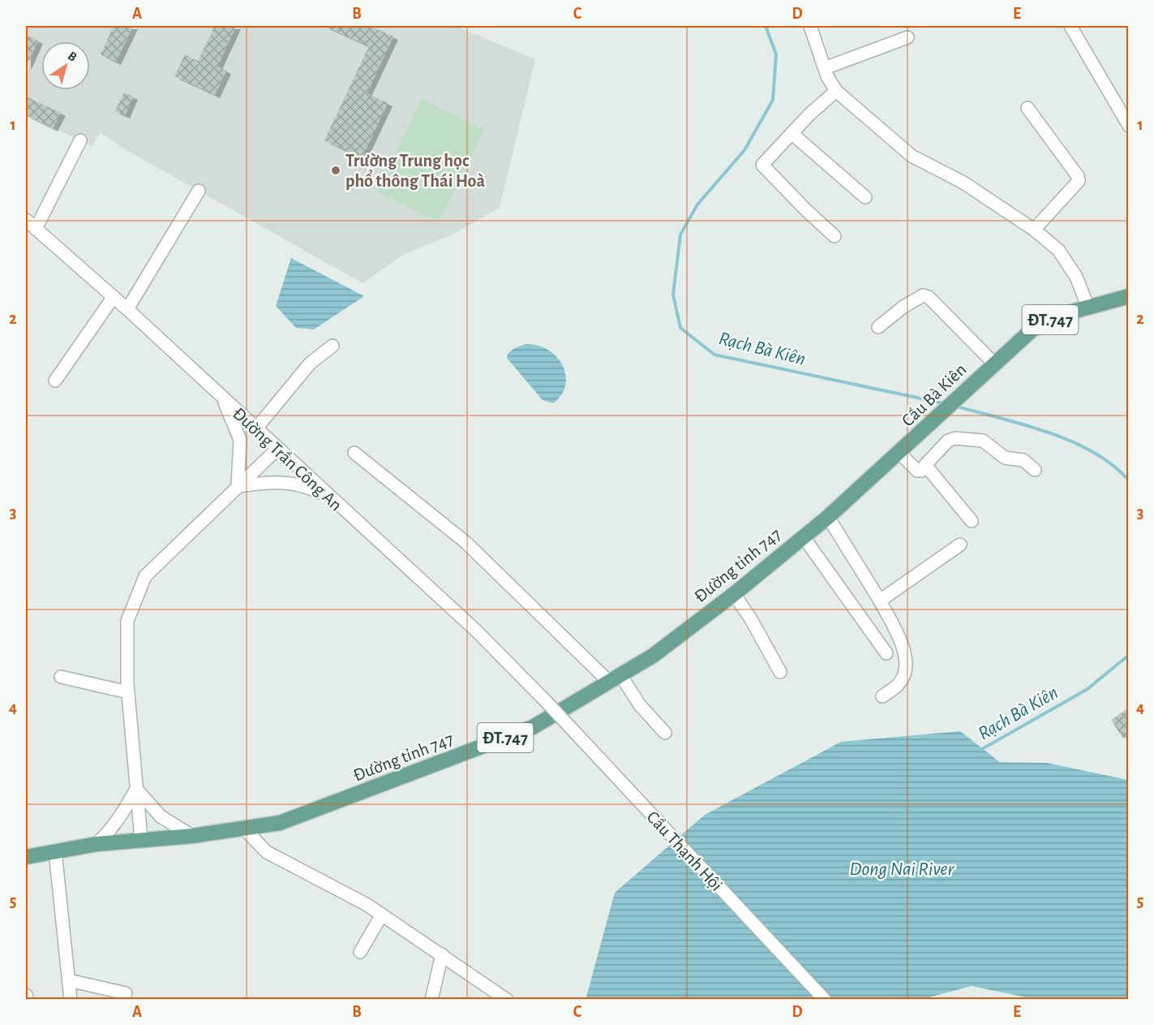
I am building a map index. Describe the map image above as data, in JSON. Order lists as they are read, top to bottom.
{
  "streets": {
    "main road": ["ĐT.747", "Cầu Bà Kiên", "Đường tỉnh 747"],
    "street": ["Đường Trần Công An", "Cầu Thạnh Hội"]
  },
  "crossings": [
    ["ĐT.747", "Cầu Bà Kiên"],
    ["Cầu Bà Kiên", "Đường tỉnh 747"],
    ["Đường Trần Công An", "Cầu Thạnh Hội"]
  ],
  "water": ["Rạch Bà Kiên", "Dong Nai River"],
  "places": ["Trường Trung học phổ thông Thái Hoà"],
  "north": "top right",
  "grid": {
    "columns": [
      "A",
      "B",
      "C",
      "D",
      "E"
    ],
    "rows": [
      "1",
      "2",
      "3",
      "4",
      "5"
    ]
  }
}
